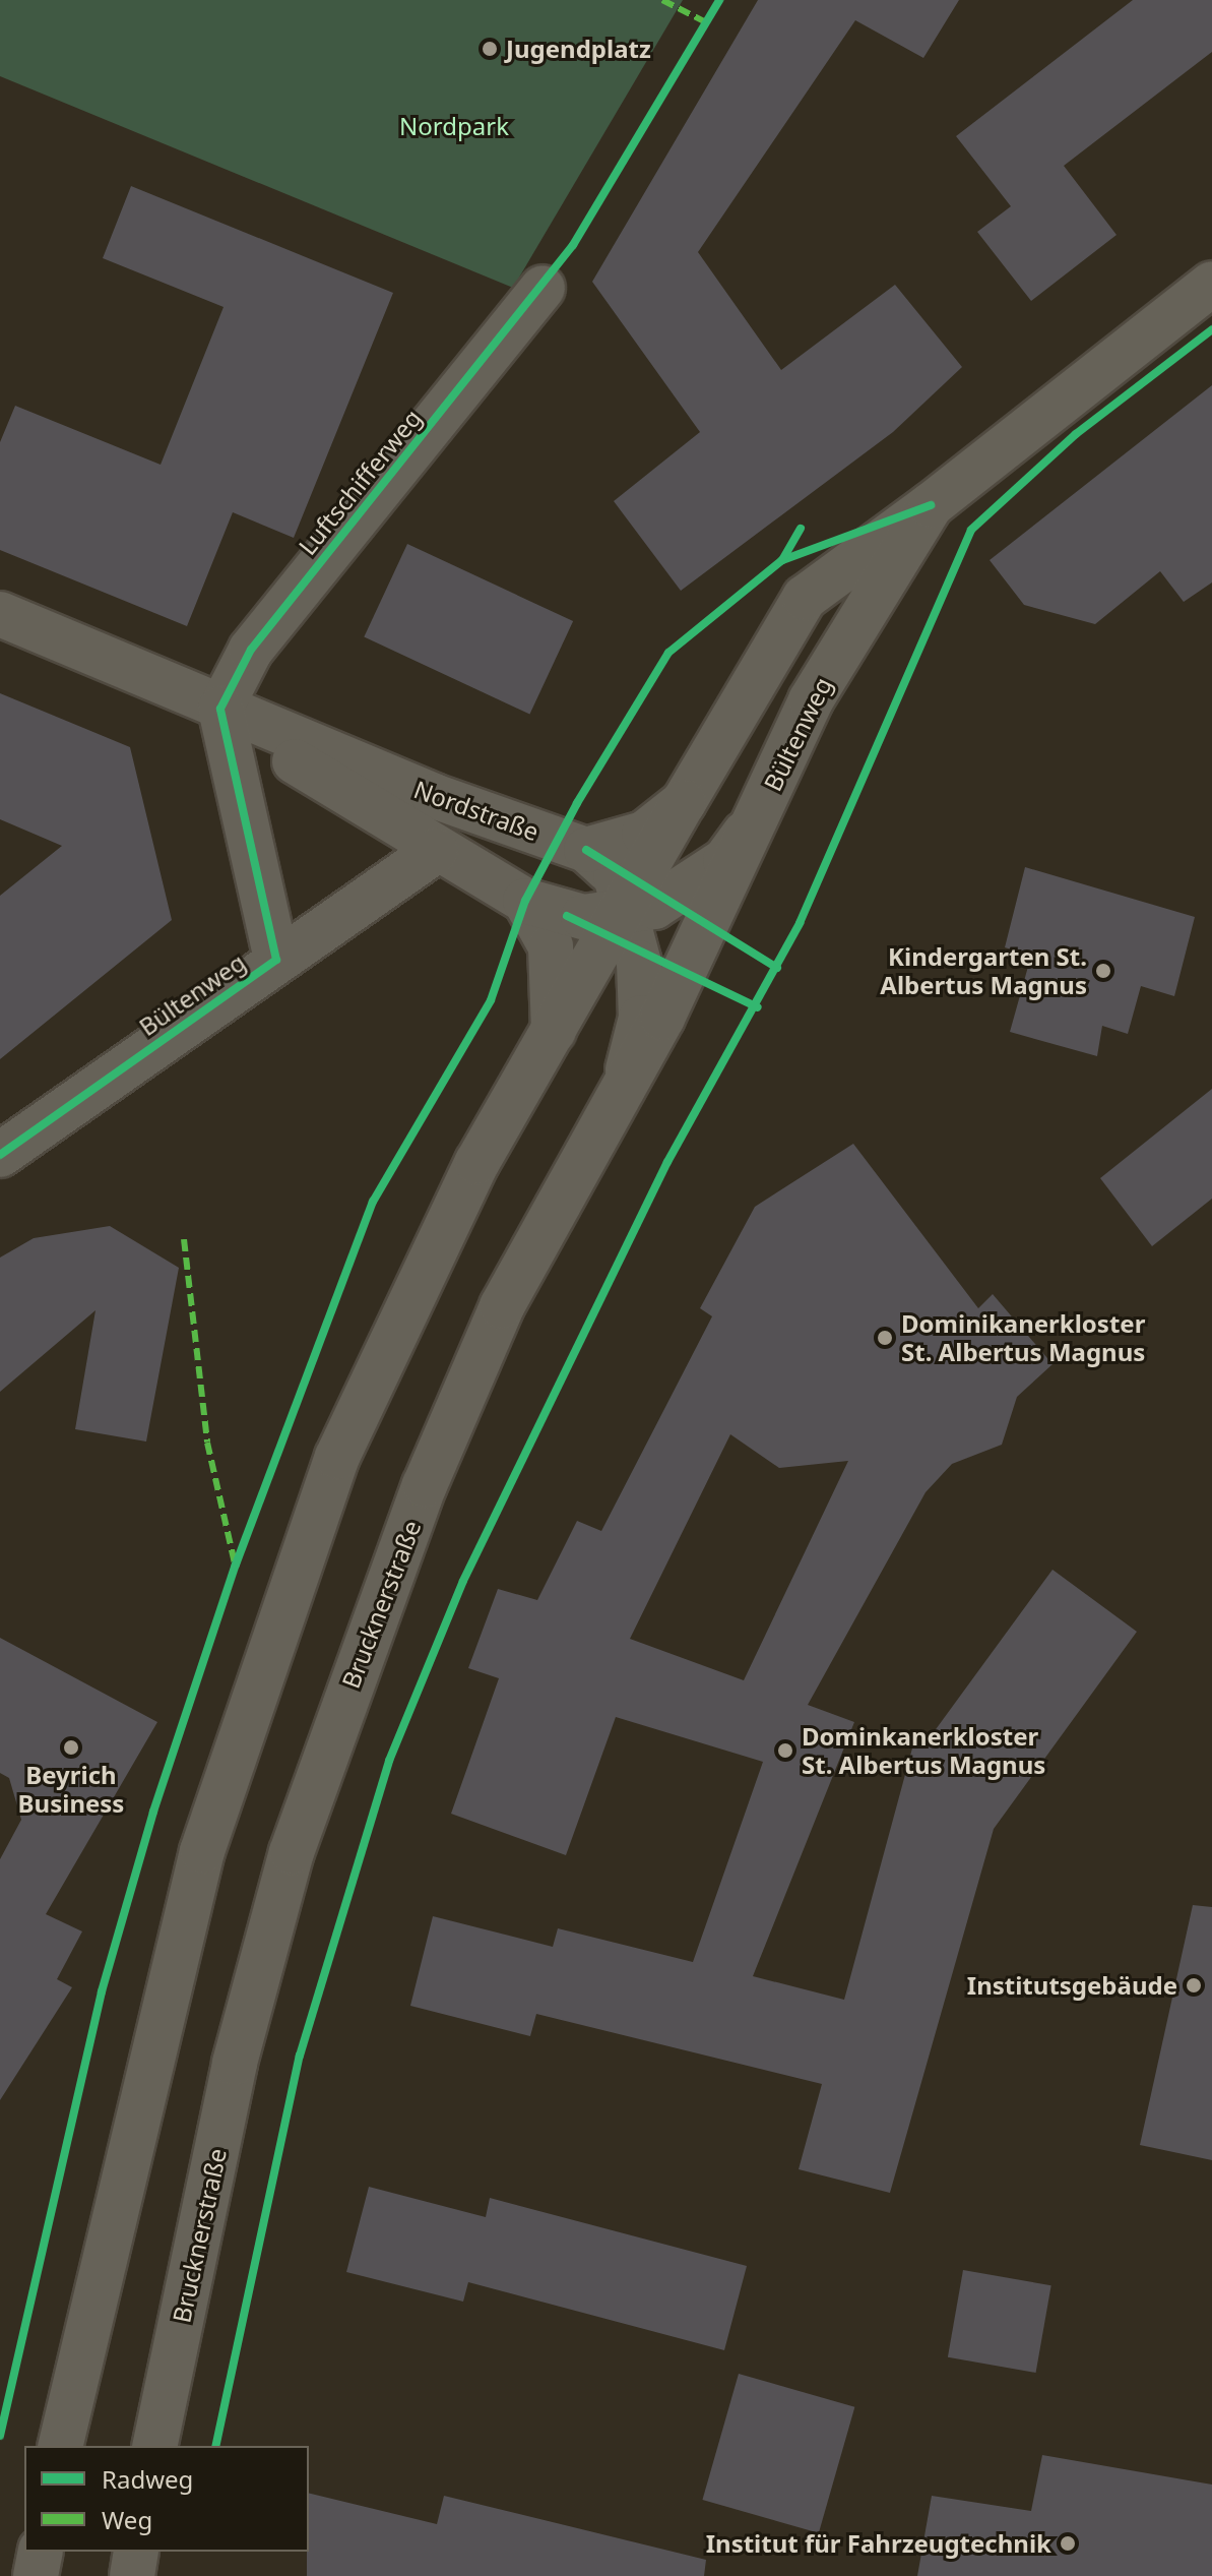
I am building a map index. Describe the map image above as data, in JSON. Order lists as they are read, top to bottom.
{
  "streets": {
    "main road": [
      "Luftschifferweg",
      "Bültenweg",
      "Nordstraße",
      "Brucknerstraße"
    ]
  },
  "crossings": [
    ["Luftschifferweg", "Bültenweg"],
    ["Luftschifferweg", "Nordstraße"],
    ["Bültenweg", "Nordstraße"],
    ["Bültenweg", "Brucknerstraße"],
    ["Nordstraße", "Brucknerstraße"]
  ],
  "parks": ["Nordpark"],
  "places": [
    "Jugendplatz",
    "Kindergarten St. Albertus Magnus",
    "Dominikanerkloster St. Albertus Magnus",
    "Beyrich Business",
    "Dominkanerkloster St. Albertus Magnus",
    "Institutsgebäude",
    "Institut für Fahrzeugtechnik"
  ],
  "legend": ["Radweg", "Weg"]
}
